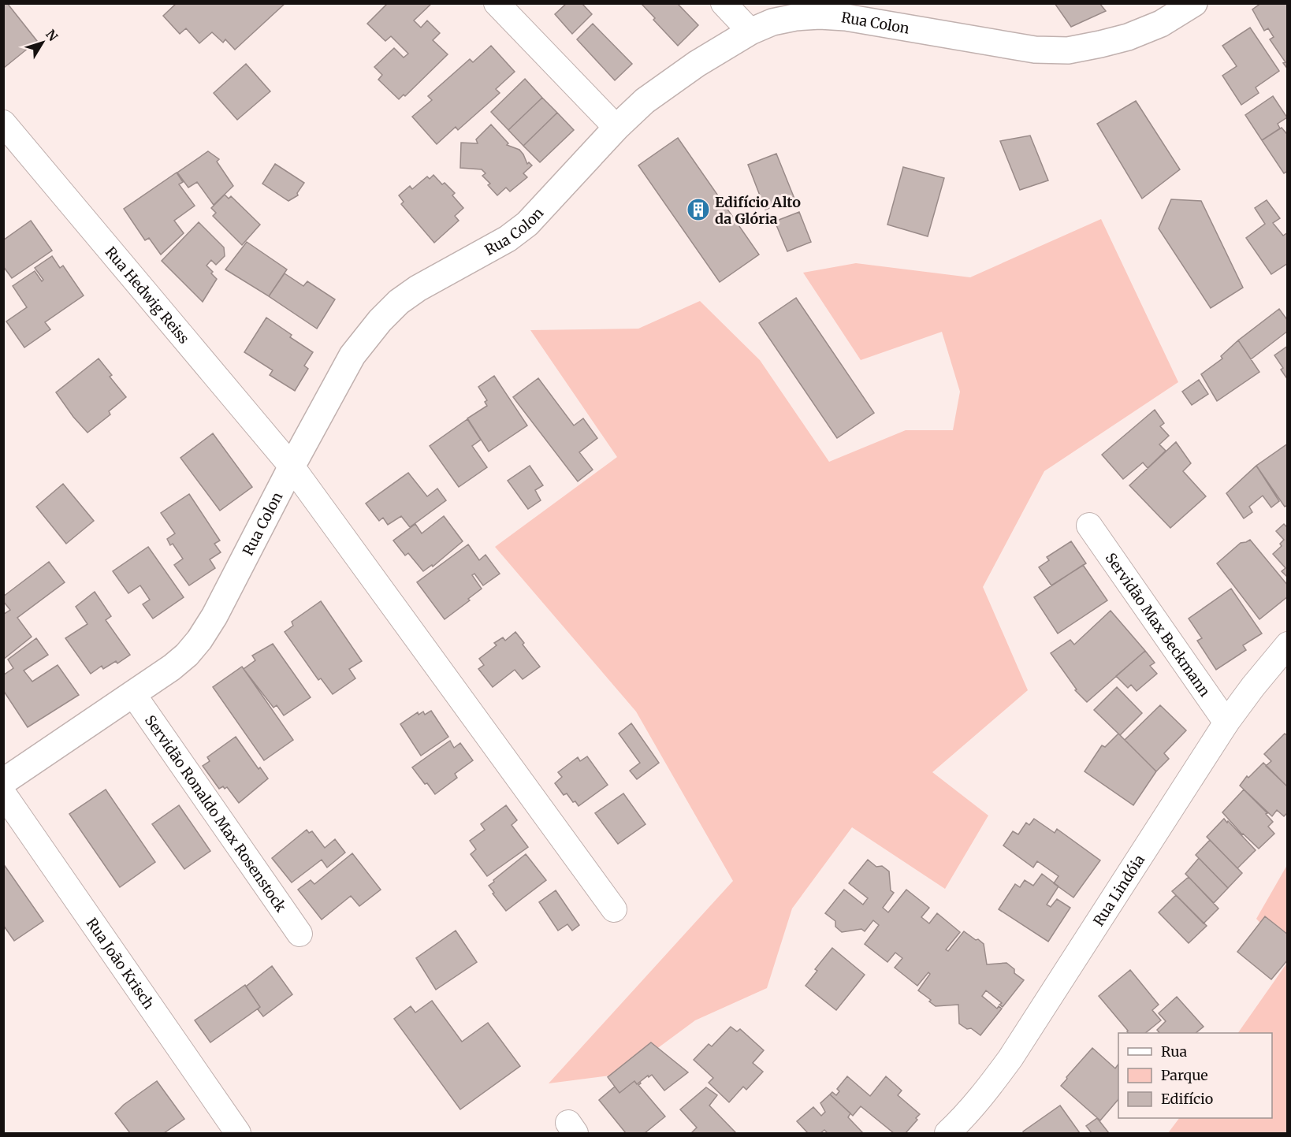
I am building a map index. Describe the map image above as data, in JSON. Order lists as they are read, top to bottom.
{
  "streets": {
    "street": [
      "Rua Colon",
      "Rua Hedwig Reiss",
      "Servidão Max Beckmann",
      "Servidão Ronaldo Max Rosenstock",
      "Rua Lindóia",
      "Rua João Krisch"
    ]
  },
  "crossings": [
    ["Rua Colon", "Rua Hedwig Reiss"],
    ["Rua Colon", "Servidão Ronaldo Max Rosenstock"],
    ["Servidão Max Beckmann", "Rua Lindóia"]
  ],
  "places": {
    "building": ["Edifício Alto da Glória"]
  },
  "legend": ["Rua", "Parque", "Edifício"],
  "north": "top right"
}
